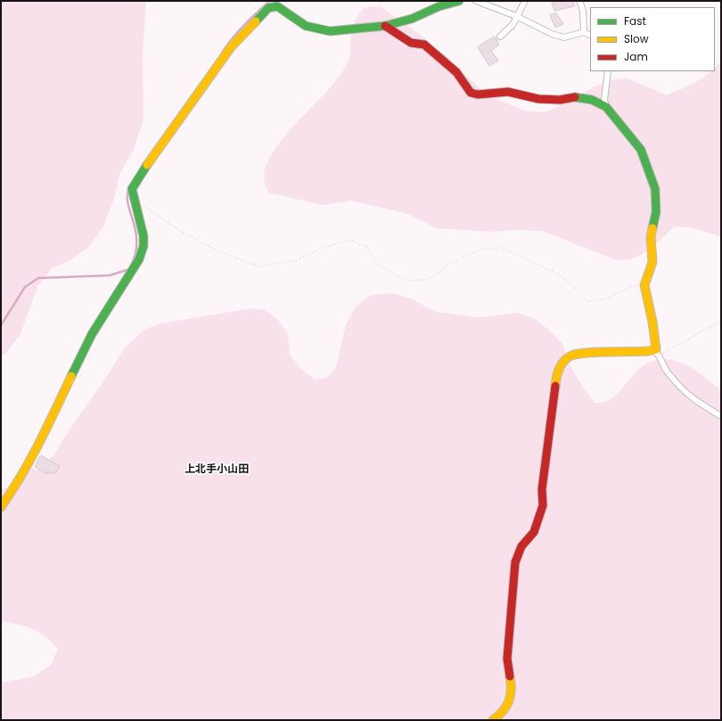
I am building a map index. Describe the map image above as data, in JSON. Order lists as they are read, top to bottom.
{
  "districts": ["上北手小山田"],
  "legend": ["Fast", "Slow", "Jam"]
}
